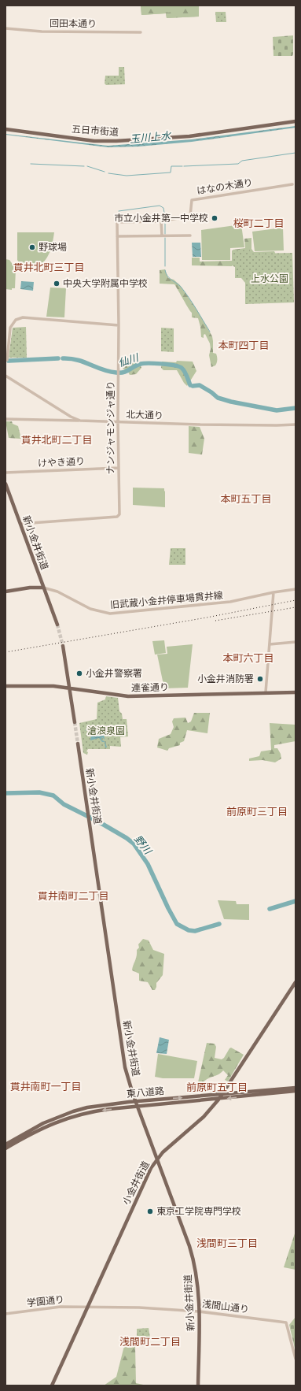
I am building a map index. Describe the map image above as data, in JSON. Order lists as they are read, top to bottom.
{
  "streets": {
    "main road": [
      "五日市街道",
      "新小金井街道",
      "連雀通り",
      "東八道路",
      "小金井街道"
    ],
    "street": [
      "回田本通り",
      "はなの木通り",
      "北大通り",
      "ナンジャモンジャ通り",
      "けやき通り",
      "旧武蔵小金井停車場貫井線",
      "学園通り",
      "浅間山通り"
    ]
  },
  "crossings": [
    ["はなの木通り", "ナンジャモンジャ通り"],
    ["北大通り", "ナンジャモンジャ通り"],
    ["ナンジャモンジャ通り", "けやき通り"],
    ["ナンジャモンジャ通り", "新小金井街道"],
    ["新小金井街道", "旧武蔵小金井停車場貫井線"],
    ["新小金井街道", "東八道路"],
    ["新小金井街道", "小金井街道"],
    ["新小金井街道", "浅間山通り"],
    ["東八道路", "小金井街道"],
    ["小金井街道", "学園通り"],
    ["小金井街道", "浅間山通り"],
    ["学園通り", "浅間山通り"]
  ],
  "districts": [
    "桜町二丁目",
    "貫井北町三丁目",
    "本町四丁目",
    "貫井北町二丁目",
    "本町五丁目",
    "本町六丁目",
    "前原町三丁目",
    "貫井南町二丁目",
    "貫井南町一丁目",
    "前原町五丁目",
    "浅間町三丁目",
    "浅間町二丁目"
  ],
  "water": ["玉川上水", "仙川", "野川"],
  "parks": ["上水公園", "滄浪泉園"],
  "places": [
    "市立小金井第一中学校",
    "野球場",
    "中央大学附属中学校",
    "小金井警察署",
    "小金井消防署",
    "東京工学院専門学校"
  ]
}
